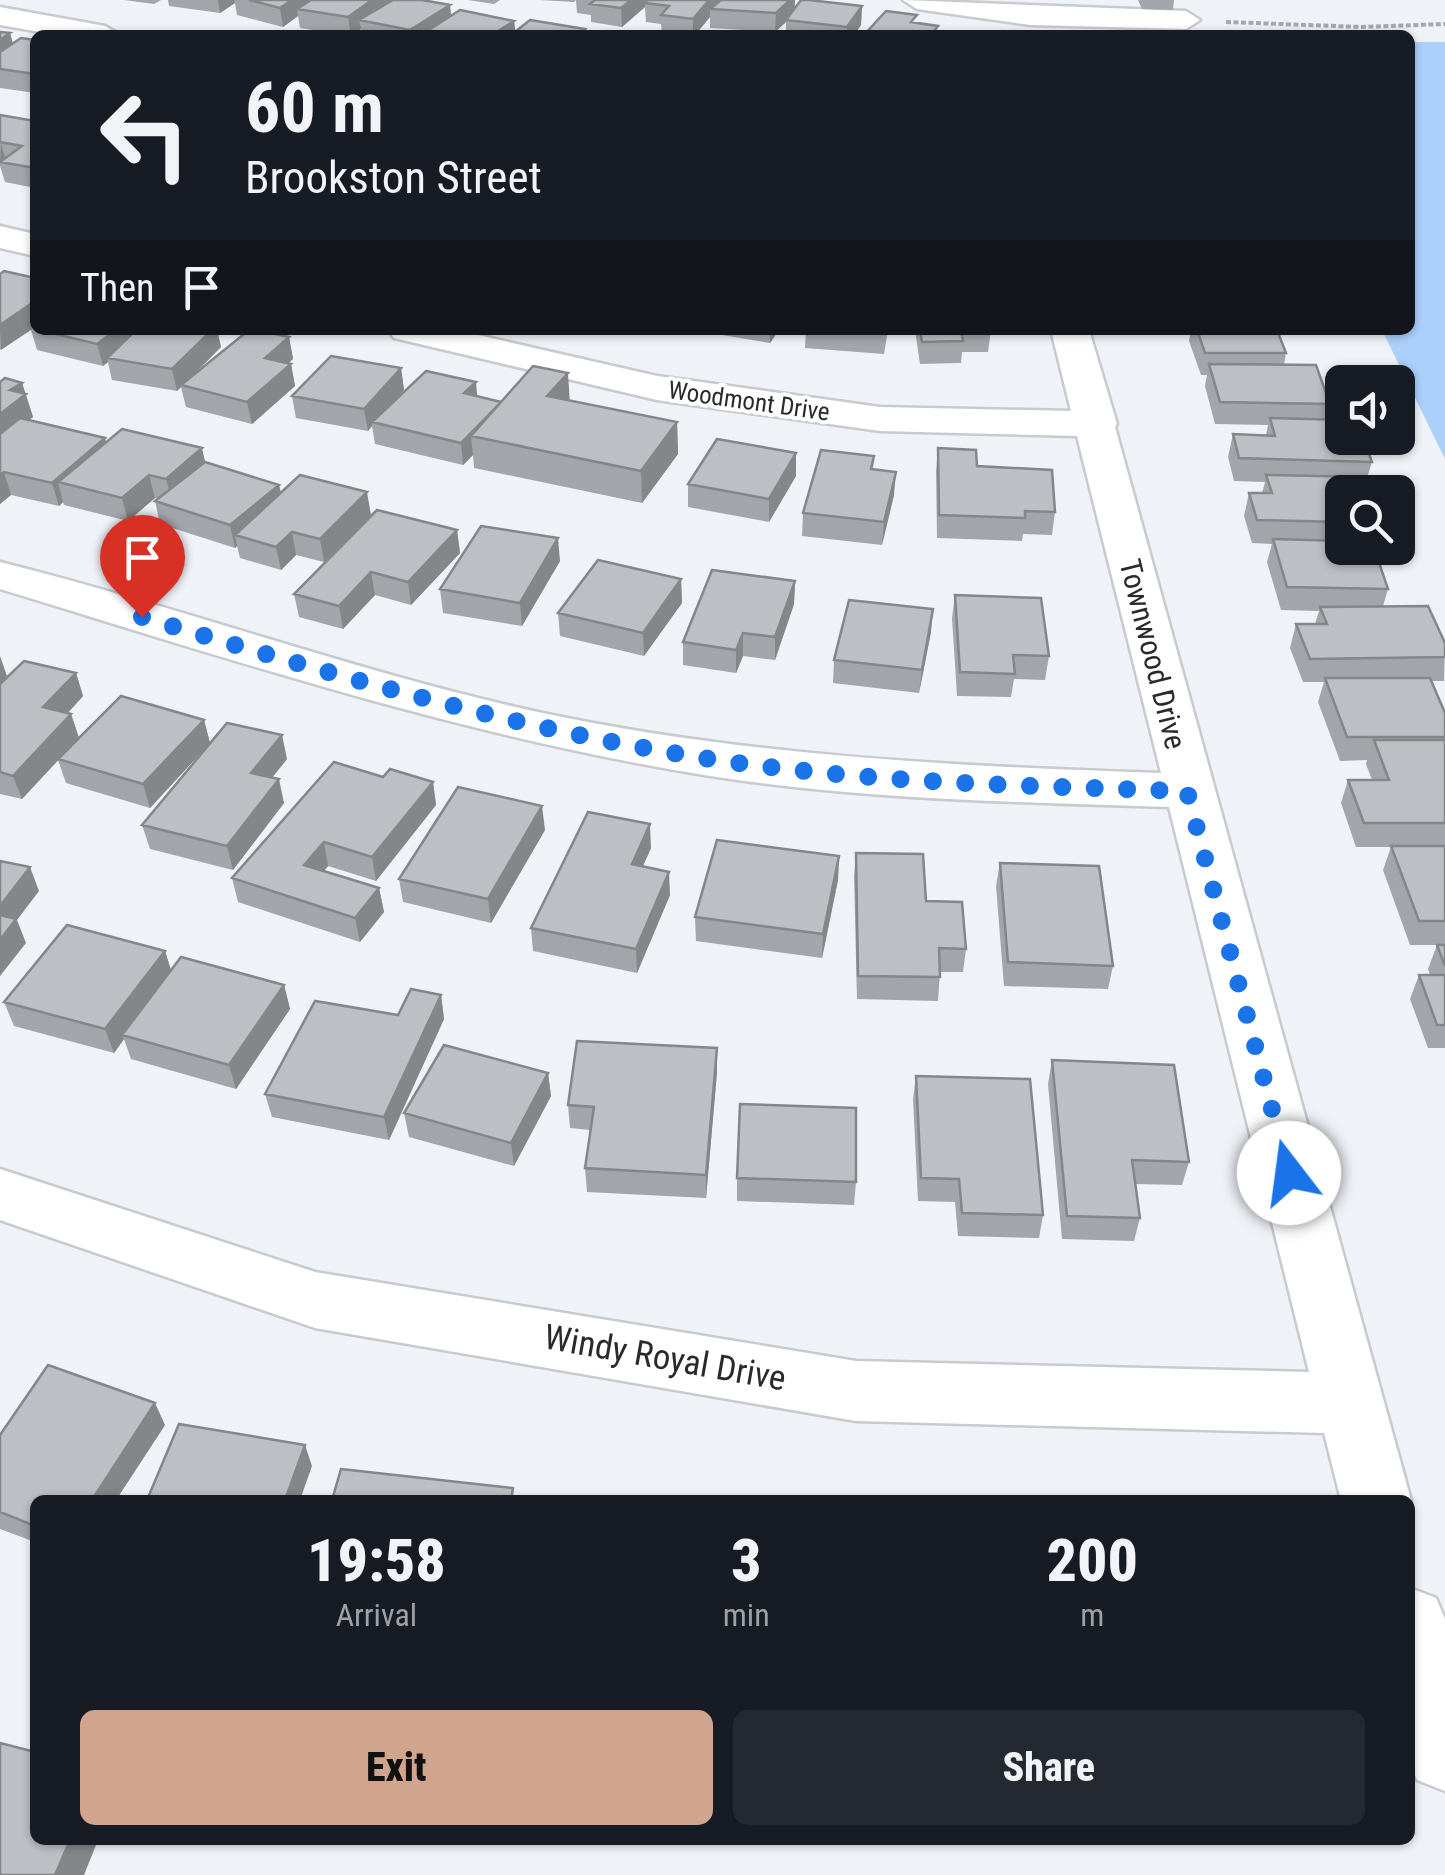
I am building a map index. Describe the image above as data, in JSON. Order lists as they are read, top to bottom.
{
  "streets": {
    "street": ["Woodmont Drive", "Townwood Drive", "Windy Royal Drive"]
  },
  "crossings": [
    ["Woodmont Drive", "Townwood Drive"],
    ["Townwood Drive", "Windy Royal Drive"]
  ],
  "page": {
    "turn": ["60 m", "Brookston Street"],
    "then": "Then",
    "eta": [
      "19:58",
      "Arrival",
      "3",
      "min",
      "200",
      "m"
    ],
    "buttons": ["Exit", "Share"]
  }
}
